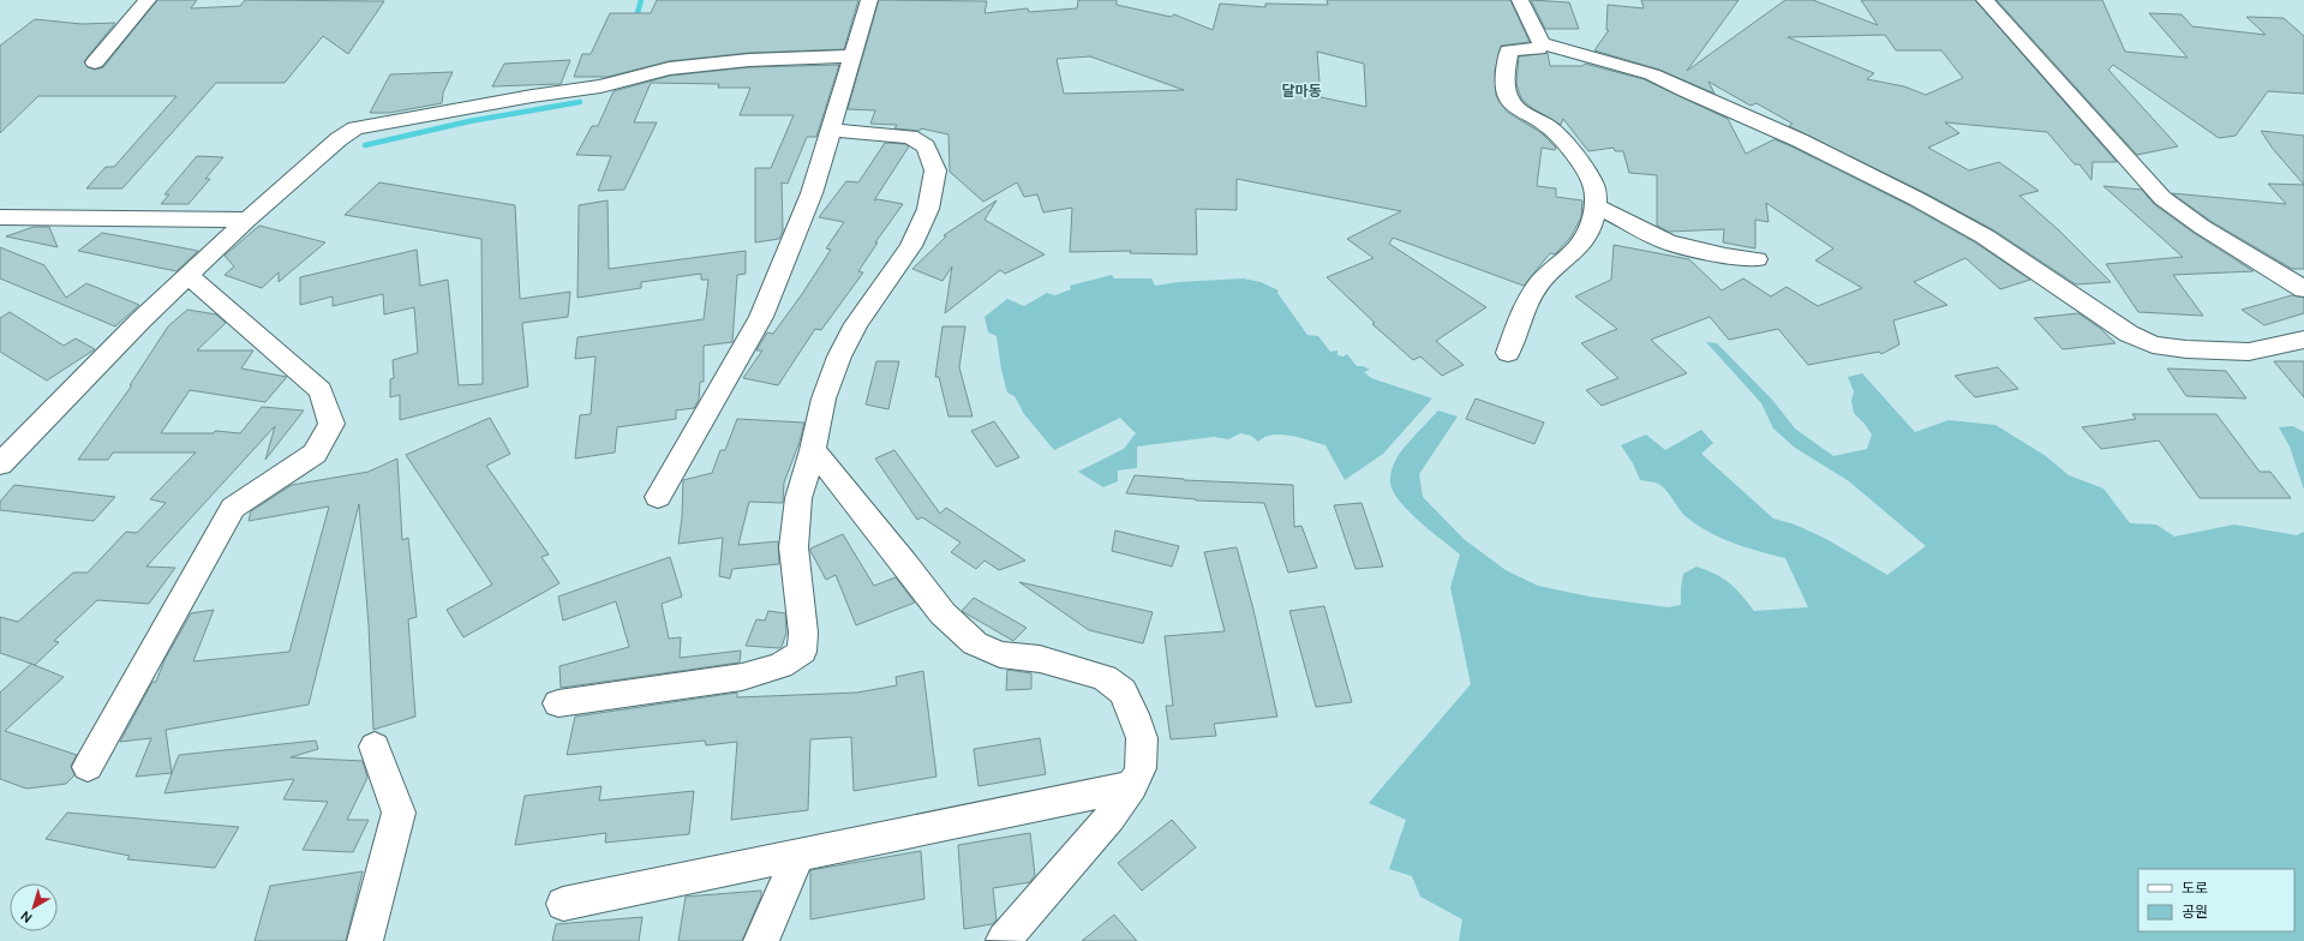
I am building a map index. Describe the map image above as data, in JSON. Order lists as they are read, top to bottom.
{
  "districts": ["달마동"],
  "legend": ["도로", "공원"],
  "north": "bottom left"
}
